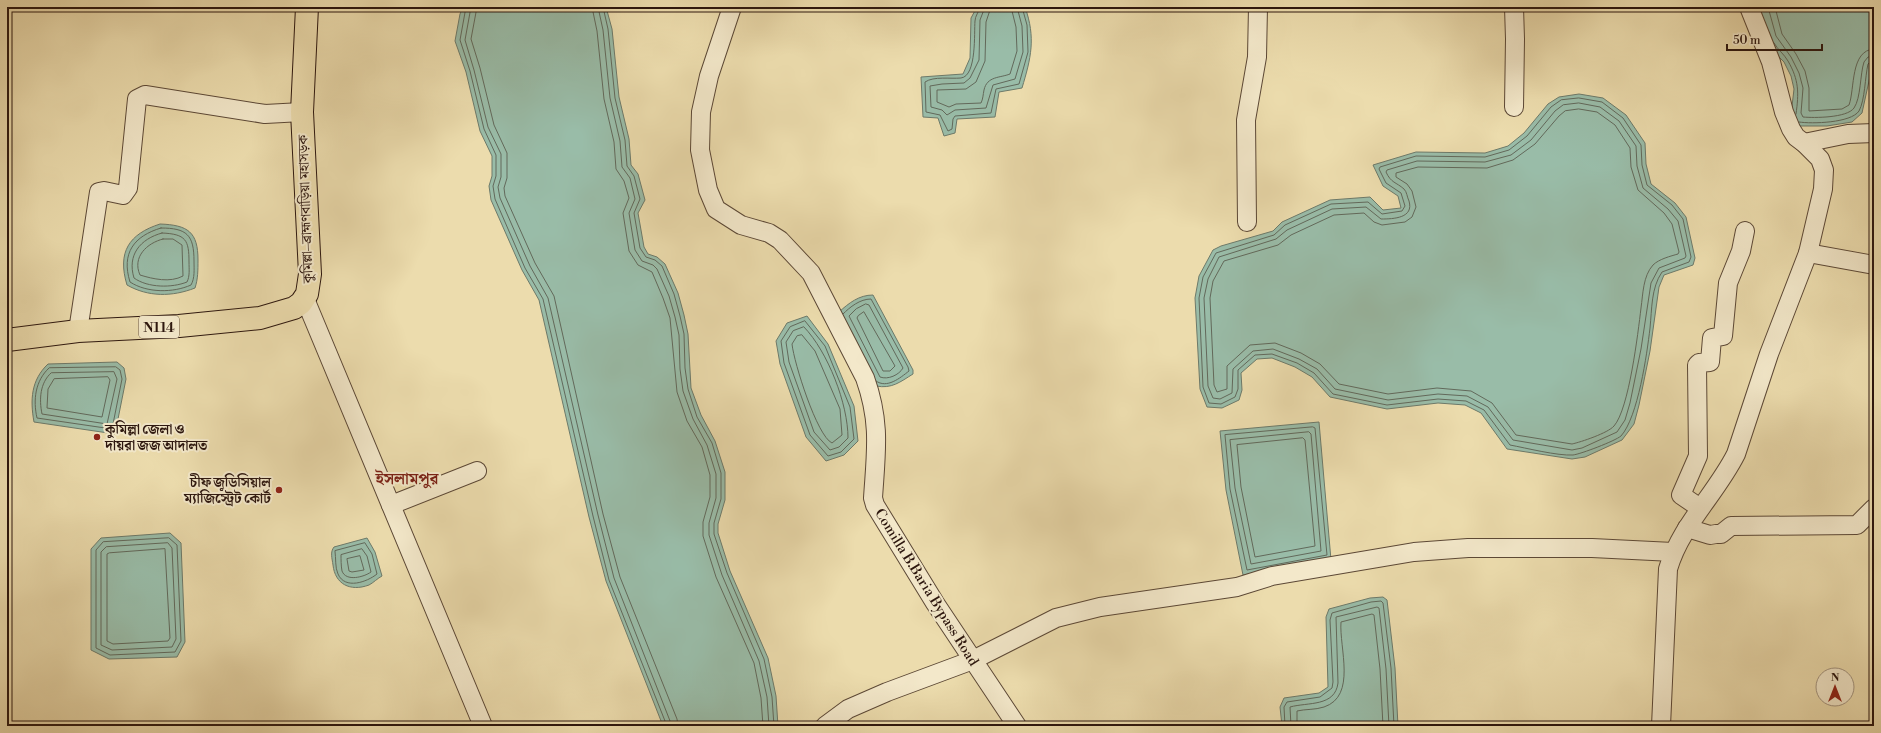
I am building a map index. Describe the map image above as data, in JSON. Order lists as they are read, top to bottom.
{
  "streets": {
    "highway": ["কুমিল্লা–ব্রাহ্মণবাড়িয়া মহাসড়ক", "N114"],
    "street": ["Comilla B.Baria Bypass Road"]
  },
  "districts": ["ইসলামপুর"],
  "places": ["কুমিল্লা জেলা ও দায়রা জজ আদালত", "চীফ জুডিসিয়াল ম্যাজিস্ট্রেট কোর্ট"],
  "scale_bar": "50 m",
  "north": "top"
}
